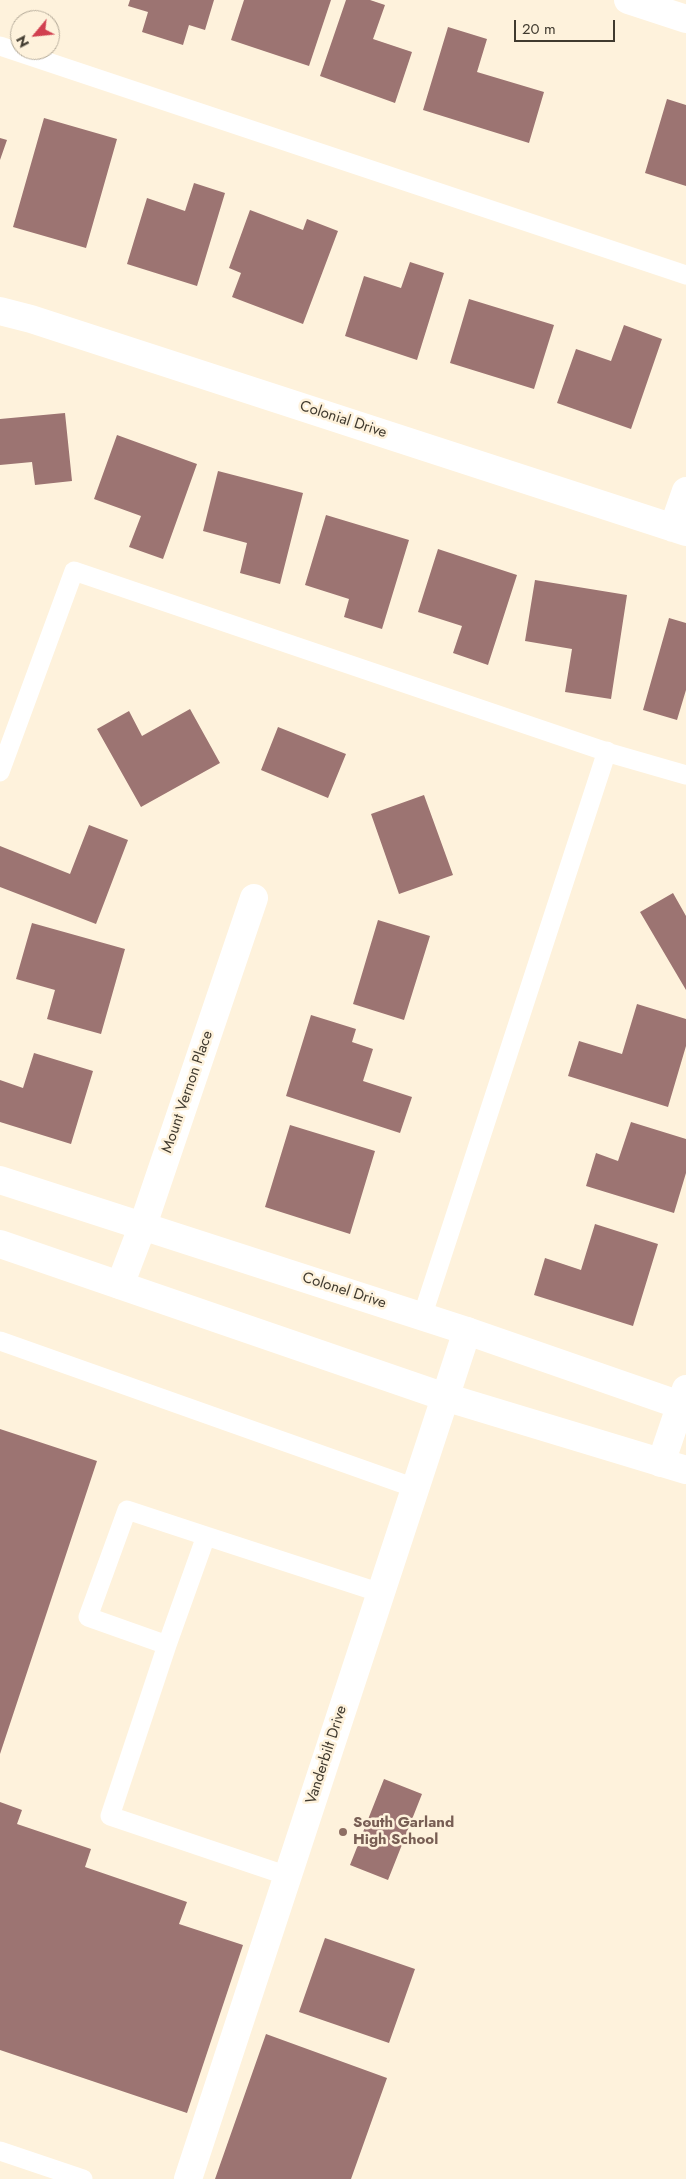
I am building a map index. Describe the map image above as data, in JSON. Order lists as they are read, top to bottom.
{
  "streets": {
    "street": [
      "Colonial Drive",
      "Mount Vernon Place",
      "Colonel Drive",
      "Vanderbilt Drive"
    ]
  },
  "crossings": [
    ["Mount Vernon Place", "Colonel Drive"],
    ["Colonel Drive", "Vanderbilt Drive"]
  ],
  "places": ["South Garland High School"],
  "scale_bar": "20 m",
  "north": "bottom left"
}
